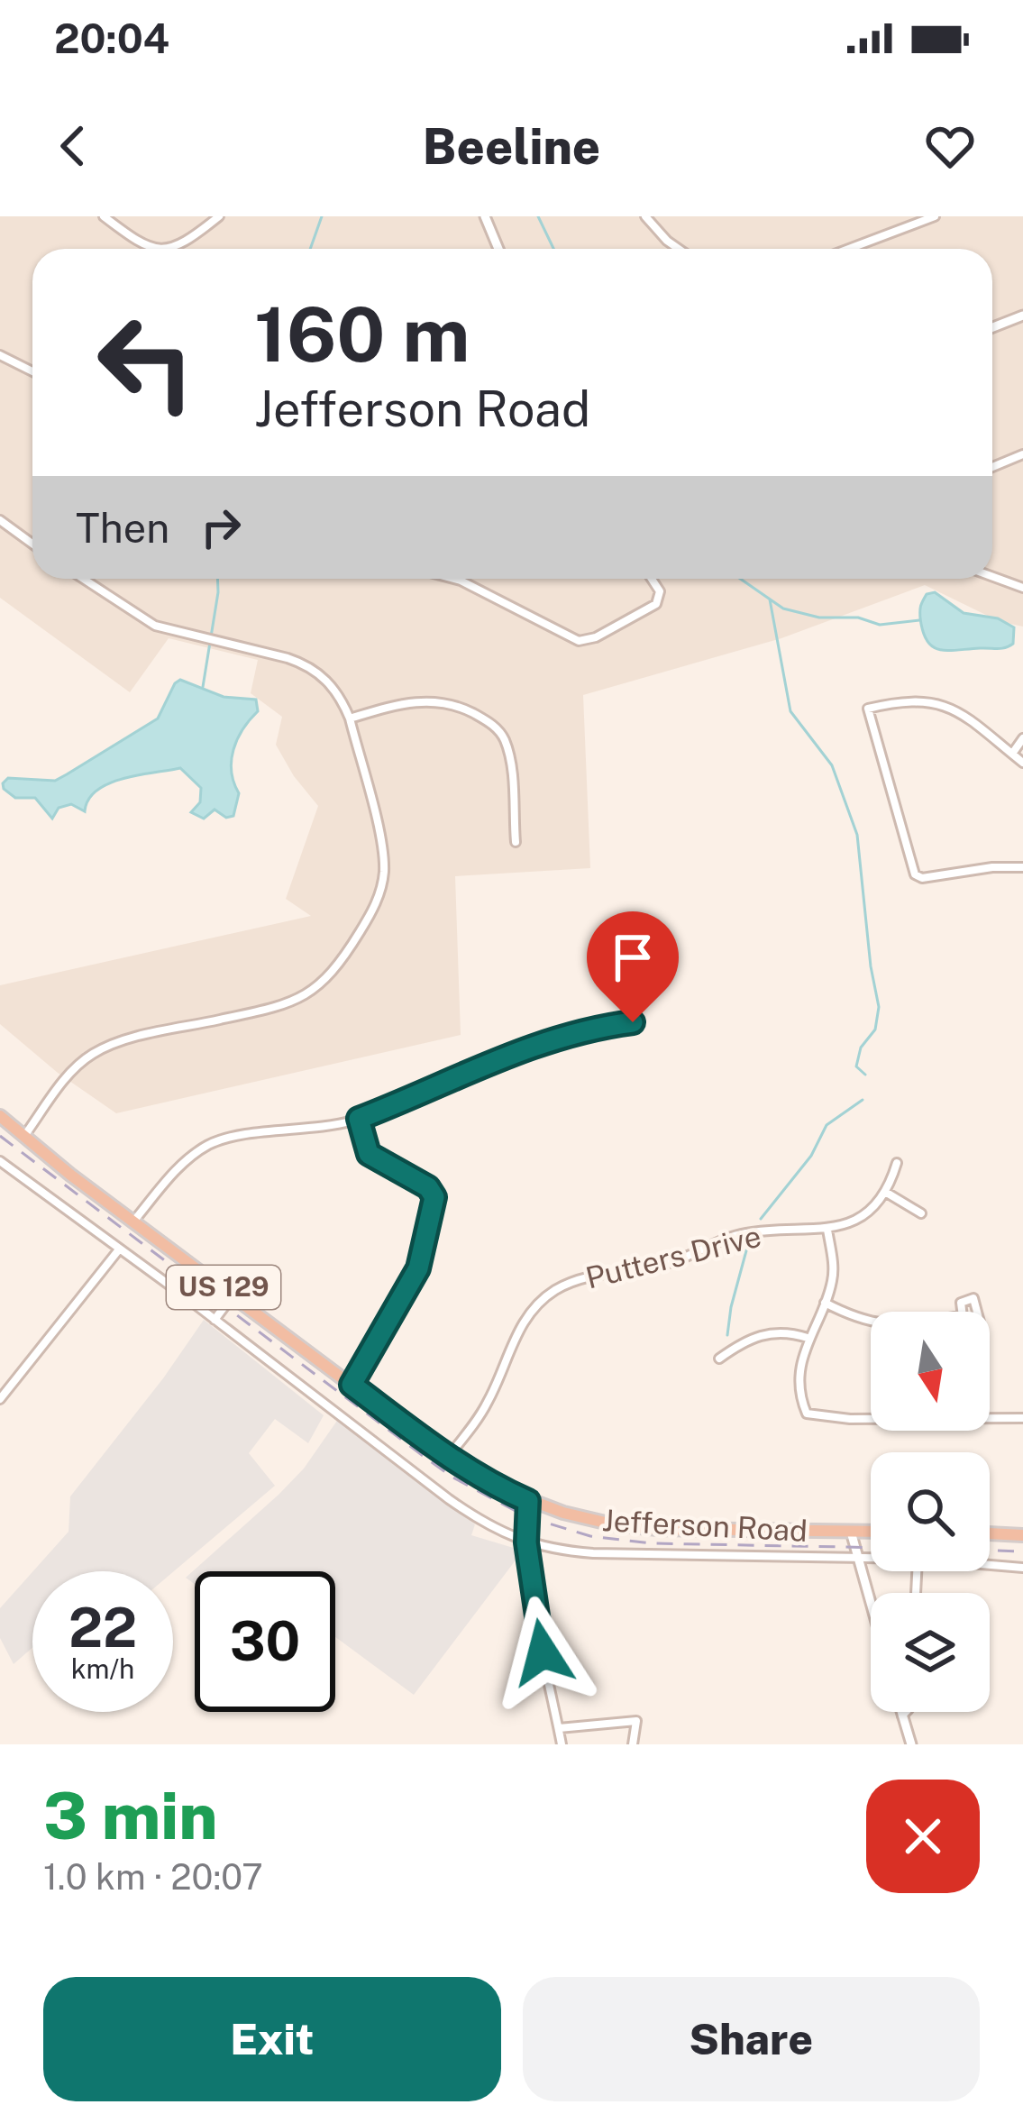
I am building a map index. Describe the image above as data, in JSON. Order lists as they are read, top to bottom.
{
  "streets": {
    "highway": ["US 129", "Jefferson Road"],
    "street": ["Putters Drive"]
  },
  "crossings": [
    ["Putters Drive", "Jefferson Road"]
  ],
  "north": "bottom",
  "page": {
    "status": "20:04",
    "header": "Beeline",
    "turn": ["160 m", "Jefferson Road"],
    "then": "Then",
    "speed": "22 km/h",
    "limit": "30",
    "heading": ["3 min", "1.0 km · 20:07"],
    "buttons": ["Exit", "Share"]
  }
}
